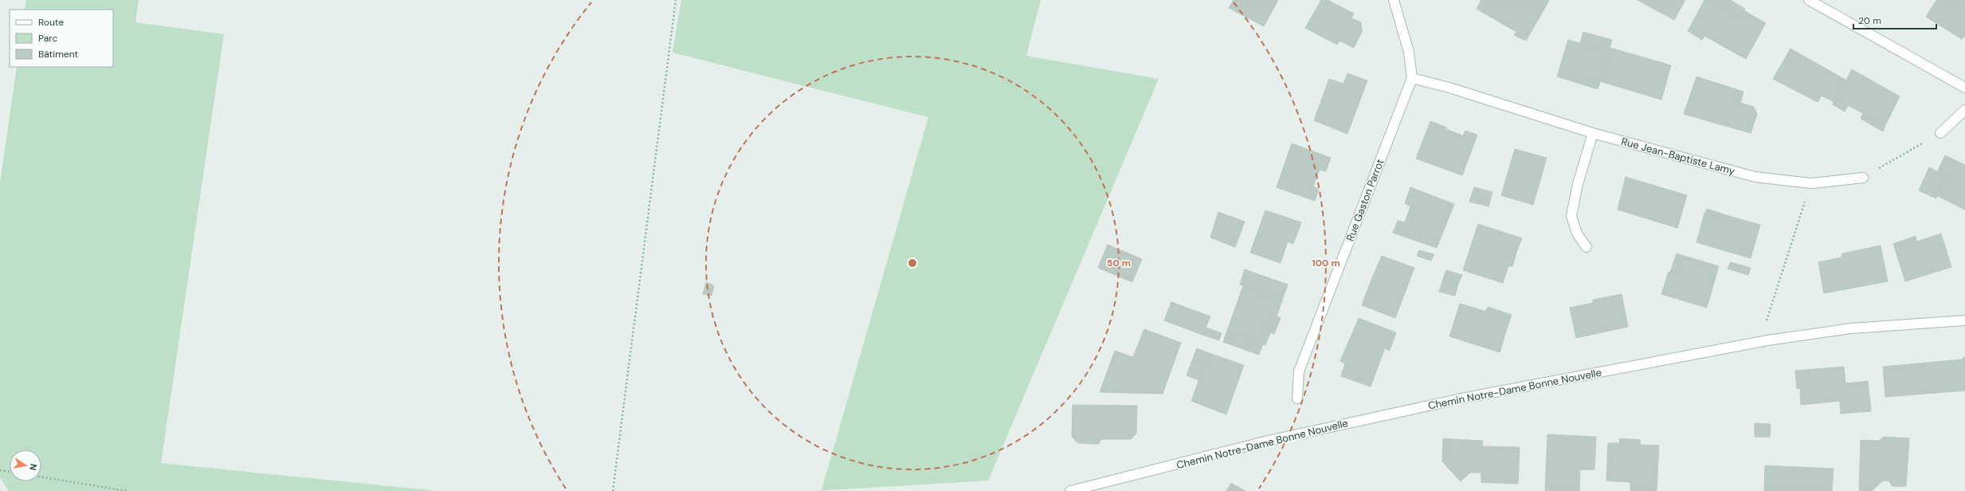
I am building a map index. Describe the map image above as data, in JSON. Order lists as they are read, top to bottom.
{
  "streets": {
    "street": ["Rue Jean-Baptiste Lamy", "Rue Gaston Parrot", "Chemin Notre-Dame Bonne Nouvelle"]
  },
  "crossings": [
    ["Rue Jean-Baptiste Lamy", "Rue Gaston Parrot"]
  ],
  "legend": ["Route", "Parc", "Bâtiment"],
  "scale_bar": "20 m",
  "north": "right",
  "rings": ["50 m", "100 m"]
}
